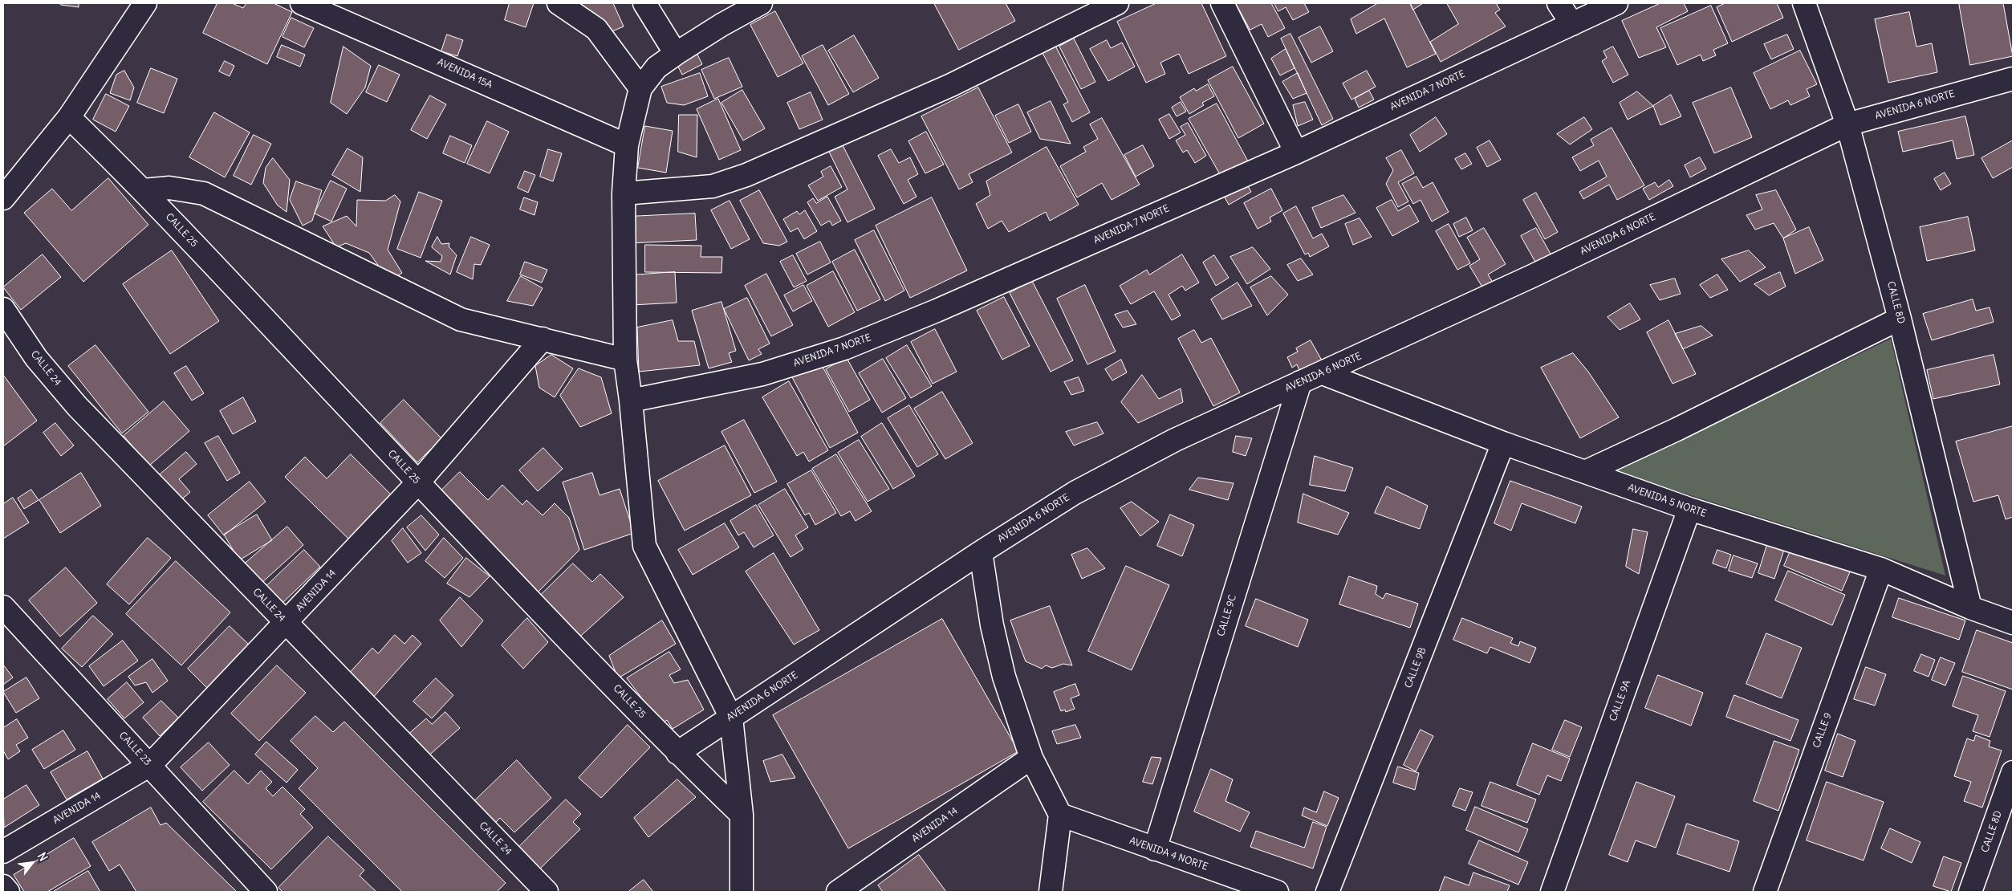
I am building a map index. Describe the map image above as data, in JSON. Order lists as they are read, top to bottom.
{
  "streets": {
    "street": [
      "AVENIDA 15A",
      "AVENIDA 7 NORTE",
      "AVENIDA 6 NORTE",
      "CALLE 25",
      "CALLE 8D",
      "CALLE 24",
      "AVENIDA 5 NORTE",
      "AVENIDA 14",
      "CALLE 9C",
      "CALLE 9B",
      "CALLE 9A",
      "CALLE 9",
      "CALLE 23",
      "AVENIDA 4 NORTE"
    ]
  },
  "crossings": [
    ["AVENIDA 6 NORTE", "CALLE 25"],
    ["AVENIDA 6 NORTE", "CALLE 8D"],
    ["AVENIDA 6 NORTE", "AVENIDA 5 NORTE"],
    ["AVENIDA 6 NORTE", "CALLE 9C"],
    ["CALLE 25", "AVENIDA 14"],
    ["CALLE 8D", "AVENIDA 5 NORTE"],
    ["CALLE 24", "AVENIDA 14"],
    ["AVENIDA 5 NORTE", "CALLE 9B"],
    ["AVENIDA 5 NORTE", "CALLE 9A"],
    ["AVENIDA 5 NORTE", "CALLE 9"],
    ["AVENIDA 14", "CALLE 23"],
    ["CALLE 9C", "AVENIDA 4 NORTE"]
  ],
  "north": "top right"
}
